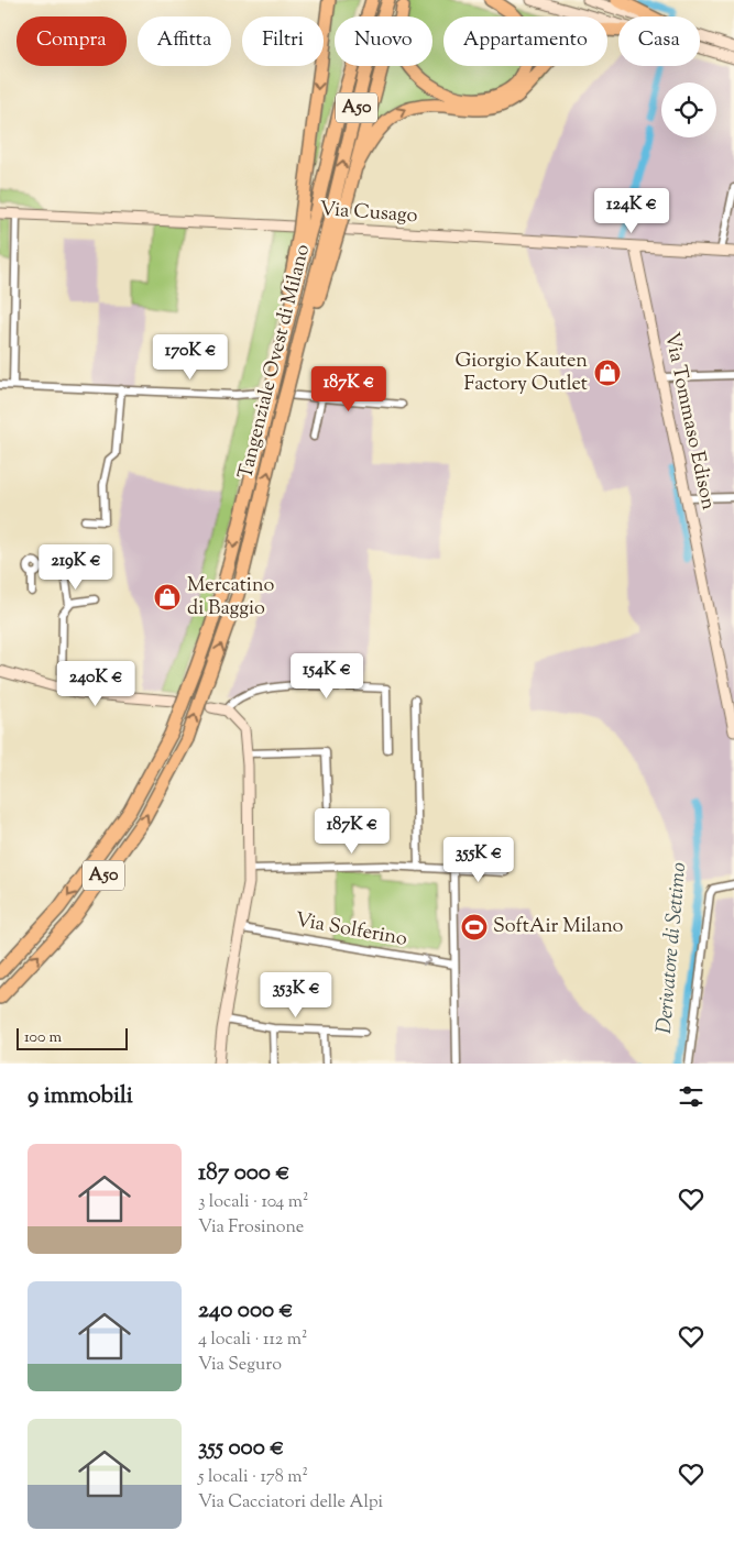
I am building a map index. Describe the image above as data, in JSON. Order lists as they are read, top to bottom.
{
  "streets": {
    "highway": ["A50", "Tangenziale Ovest di Milano"],
    "street": ["Via Cusago", "Via Tommaso Edison", "Via Solferino"]
  },
  "crossings": [
    ["Via Cusago", "Via Tommaso Edison"]
  ],
  "one_way": ["Via Solferino"],
  "water": ["Derivatore di Settimo"],
  "places": {
    "shop": ["Giorgio Kauten Factory Outlet", "Mercatino di Baggio"],
    "sports": ["SoftAir Milano"]
  },
  "scale_bar": "100 m",
  "page": {
    "chip": [
      "Compra",
      "Affitta",
      "Filtri",
      "Nuovo",
      "Appartamento",
      "Casa"
    ],
    "price": [
      "124K €",
      "170K €",
      "187K €",
      "219K €",
      "154K €",
      "240K €",
      "187K €",
      "355K €",
      "353K €"
    ],
    "scale": "100 m",
    "heading": "9 immobili",
    "list": [
      {
        "name": "187 000 €",
        "note": "3 locali · 104 m² · Via Frosinone"
      },
      {
        "name": "240 000 €",
        "note": "4 locali · 112 m² · Via Seguro"
      },
      {
        "name": "355 000 €",
        "note": "5 locali · 178 m² · Via Cacciatori delle Alpi"
      }
    ]
  }
}
